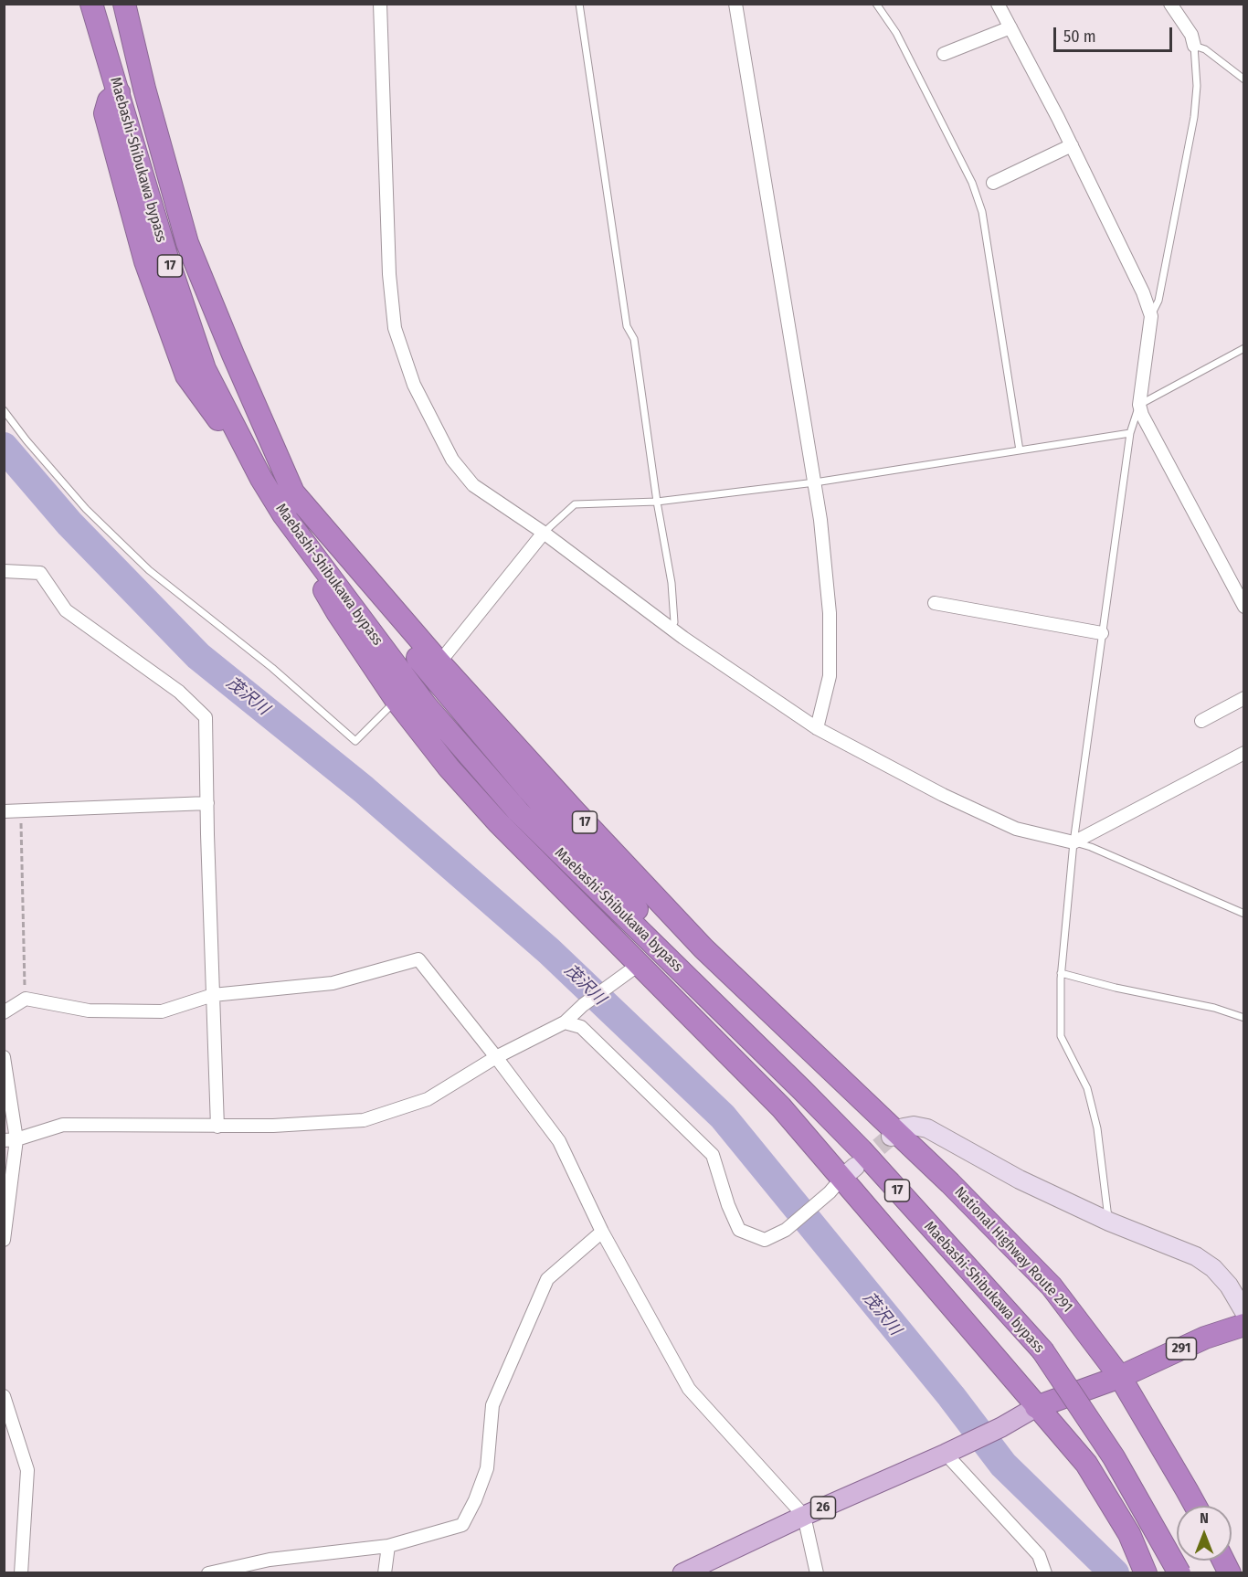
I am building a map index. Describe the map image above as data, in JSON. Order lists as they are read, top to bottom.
{
  "streets": {
    "highway": [
      "Maebashi-Shibukawa bypass",
      "17",
      "National Highway Route 291",
      "291"
    ],
    "main road": ["26"]
  },
  "crossings": [
    ["Maebashi-Shibukawa bypass", "17"],
    ["17", "National Highway Route 291"],
    ["17", "291"],
    ["17", "26"],
    ["National Highway Route 291", "291"],
    ["291", "26"]
  ],
  "water": ["茂沢川"],
  "scale_bar": "50 m",
  "north": "top"
}
